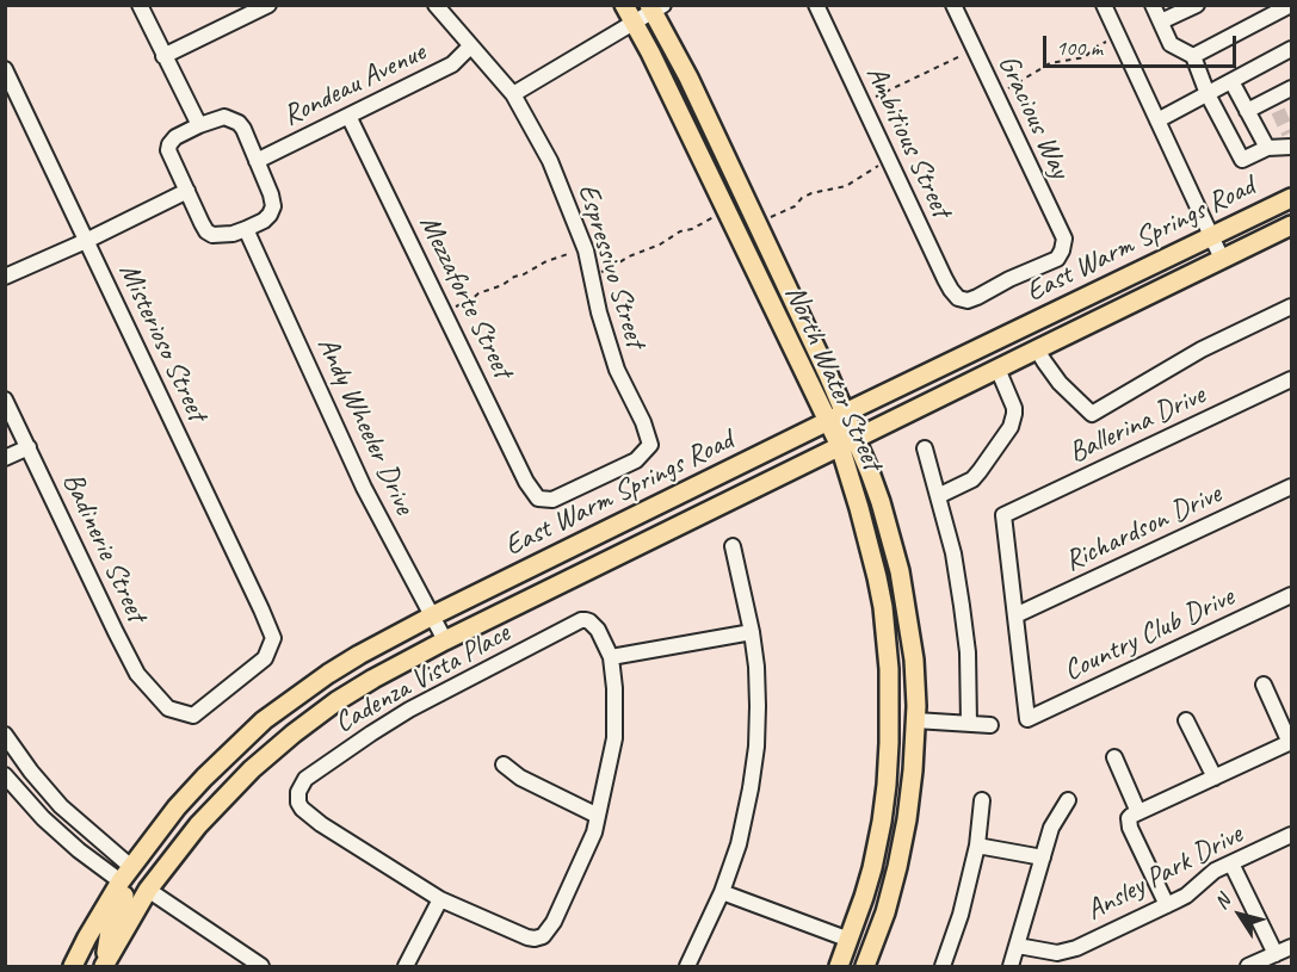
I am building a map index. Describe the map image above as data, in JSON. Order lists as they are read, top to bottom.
{
  "streets": {
    "main road": ["East Warm Springs Road", "North Water Street"],
    "street": [
      "Rondeau Avenue",
      "Gracious Way",
      "Ambitious Street",
      "Espressivo Street",
      "Mezzaforte Street",
      "Misterioso Street",
      "Ballerina Drive",
      "Andy Wheeler Drive",
      "Richardson Drive",
      "Badinerie Street",
      "Country Club Drive",
      "Cadenza Vista Place",
      "Ansley Park Drive"
    ]
  },
  "crossings": [
    ["Rondeau Avenue", "Espressivo Street"],
    ["Rondeau Avenue", "Mezzaforte Street"],
    ["Rondeau Avenue", "Andy Wheeler Drive"],
    ["Gracious Way", "Ambitious Street"],
    ["East Warm Springs Road", "North Water Street"],
    ["East Warm Springs Road", "Andy Wheeler Drive"],
    ["Espressivo Street", "Mezzaforte Street"],
    ["Misterioso Street", "Badinerie Street"],
    ["Ballerina Drive", "Richardson Drive"],
    ["Ballerina Drive", "Country Club Drive"],
    ["Richardson Drive", "Country Club Drive"]
  ],
  "scale_bar": "100 m",
  "north": "top left"
}
